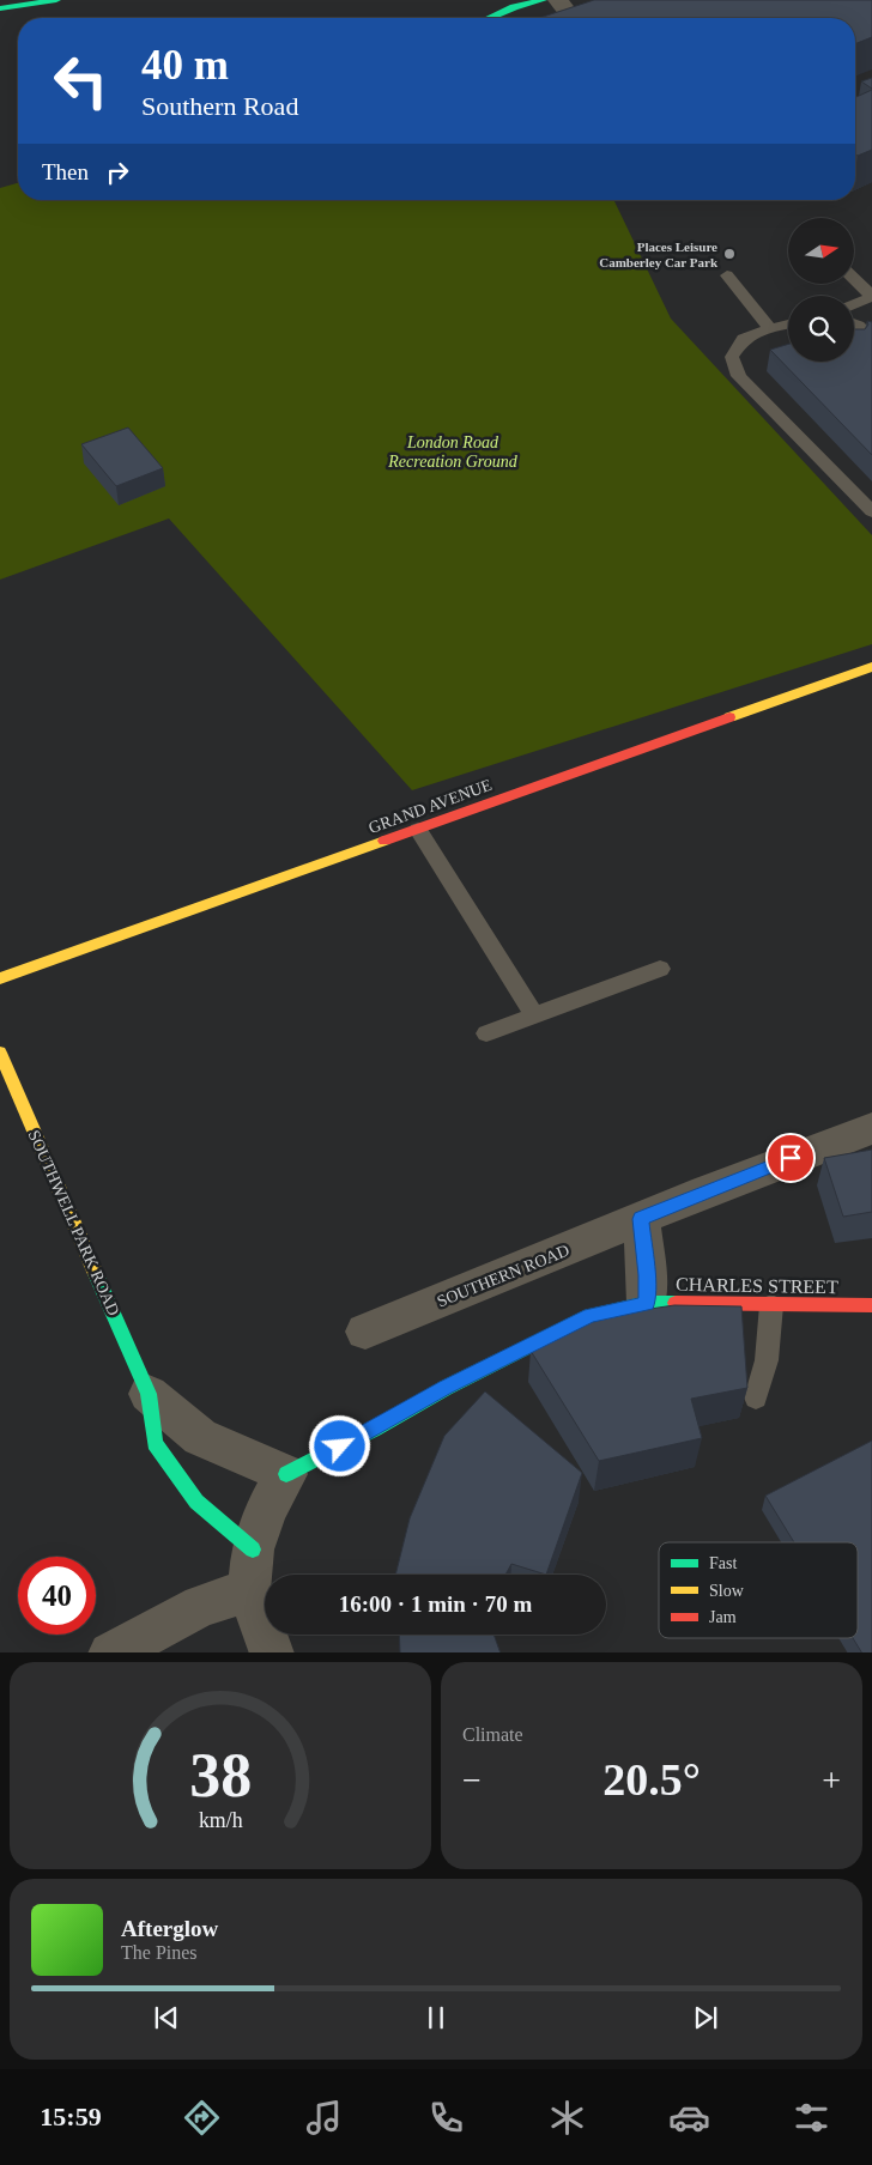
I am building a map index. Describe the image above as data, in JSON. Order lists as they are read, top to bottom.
{
  "streets": {
    "street": [
      "GRAND AVENUE",
      "SOUTHWELL PARK ROAD",
      "SOUTHERN ROAD",
      "CHARLES STREET"
    ]
  },
  "crossings": [
    ["SOUTHWELL PARK ROAD", "CHARLES STREET"]
  ],
  "parks": ["London Road Recreation Ground"],
  "places": ["Places Leisure Camberley Car Park"],
  "legend": ["Fast", "Slow", "Jam"],
  "north": "right",
  "page": {
    "turn": ["40 m", "Southern Road"],
    "then": "Then",
    "limit": "40",
    "trip": "16:00 · 1 min · 70 m",
    "tile": "Climate",
    "heat": ["−", "20.5°", "+"],
    "song": ["Afterglow", "The Pines"],
    "tabs": "15:59",
    "gauge": ["38", "km/h"]
  }
}
